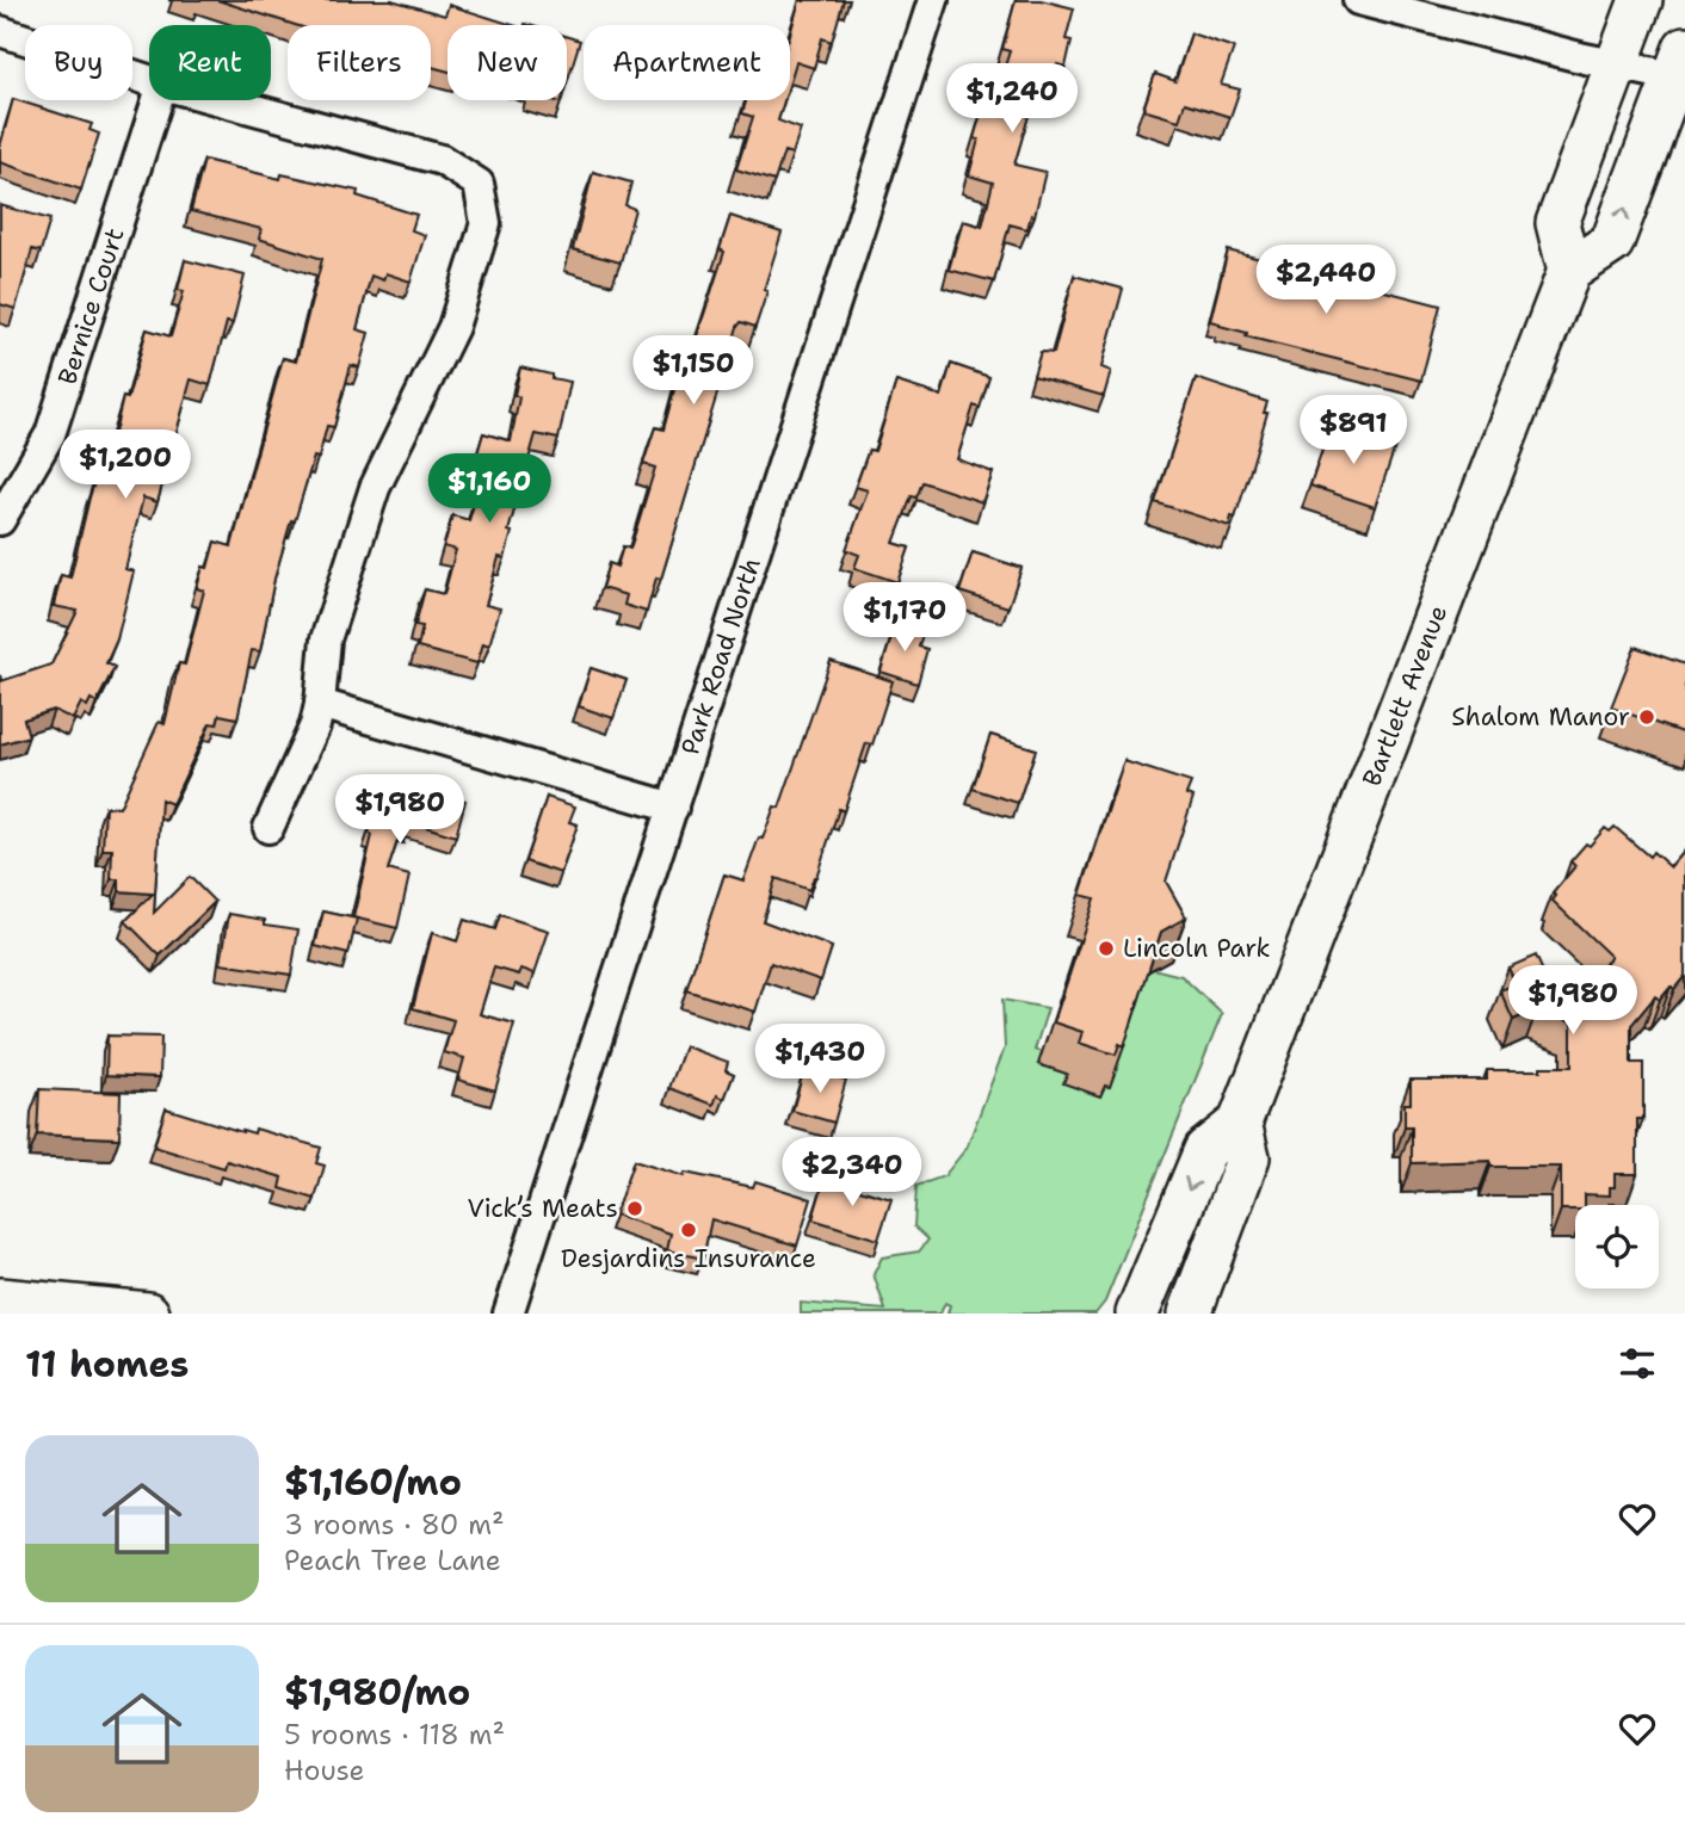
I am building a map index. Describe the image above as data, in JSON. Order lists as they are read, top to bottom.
{
  "streets": {
    "main road": ["Bartlett Avenue"],
    "street": ["Bernice Court", "Park Road North"]
  },
  "places": [
    "Shalom Manor",
    "Lincoln Park",
    "Vick’s Meats",
    "Desjardins Insurance"
  ],
  "page": {
    "chip": [
      "Buy",
      "Rent",
      "Filters",
      "New",
      "Apartment"
    ],
    "price": [
      "$1,240",
      "$2,440",
      "$1,150",
      "$891",
      "$1,200",
      "$1,160",
      "$1,170",
      "$1,980",
      "$1,980",
      "$1,430",
      "$2,340"
    ],
    "heading": "11 homes",
    "list": [
      {
        "name": "$1,160/mo",
        "note": "3 rooms · 80 m² · Peach Tree Lane"
      },
      {
        "name": "$1,980/mo",
        "note": "5 rooms · 118 m² · House"
      }
    ]
  }
}
